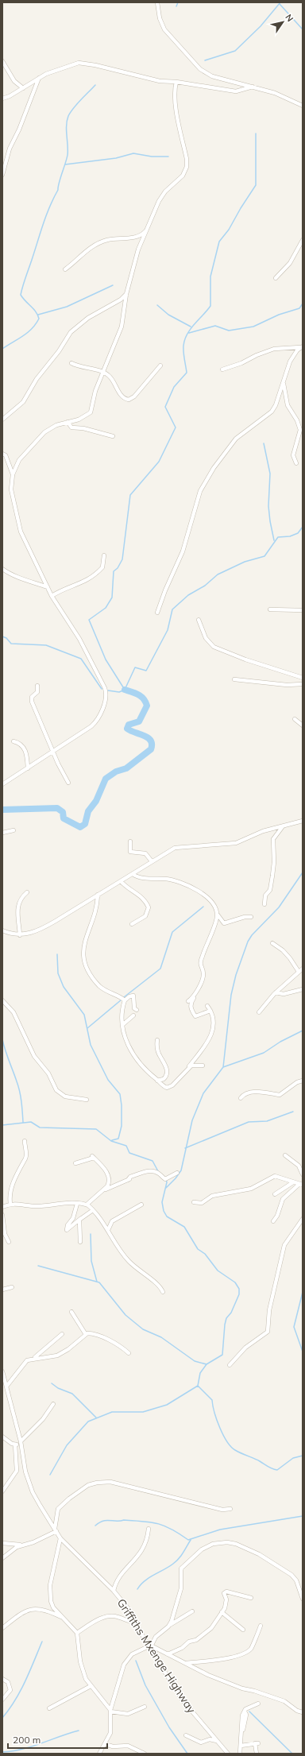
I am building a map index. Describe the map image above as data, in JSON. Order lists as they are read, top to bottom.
{
  "streets": {
    "street": ["Griffiths Mxenge Highway"]
  },
  "scale_bar": "200 m",
  "north": "top right"
}
